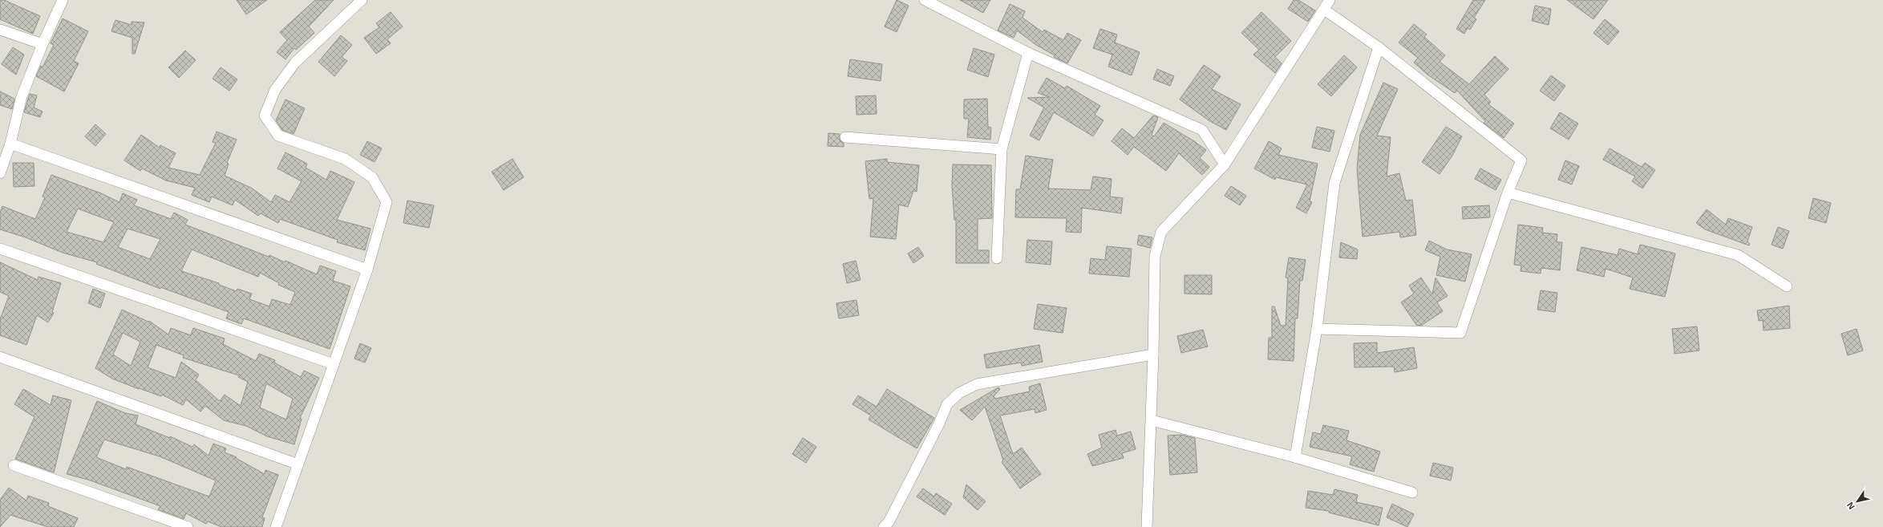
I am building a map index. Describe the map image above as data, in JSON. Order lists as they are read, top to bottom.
{
  "north": "bottom left"
}
